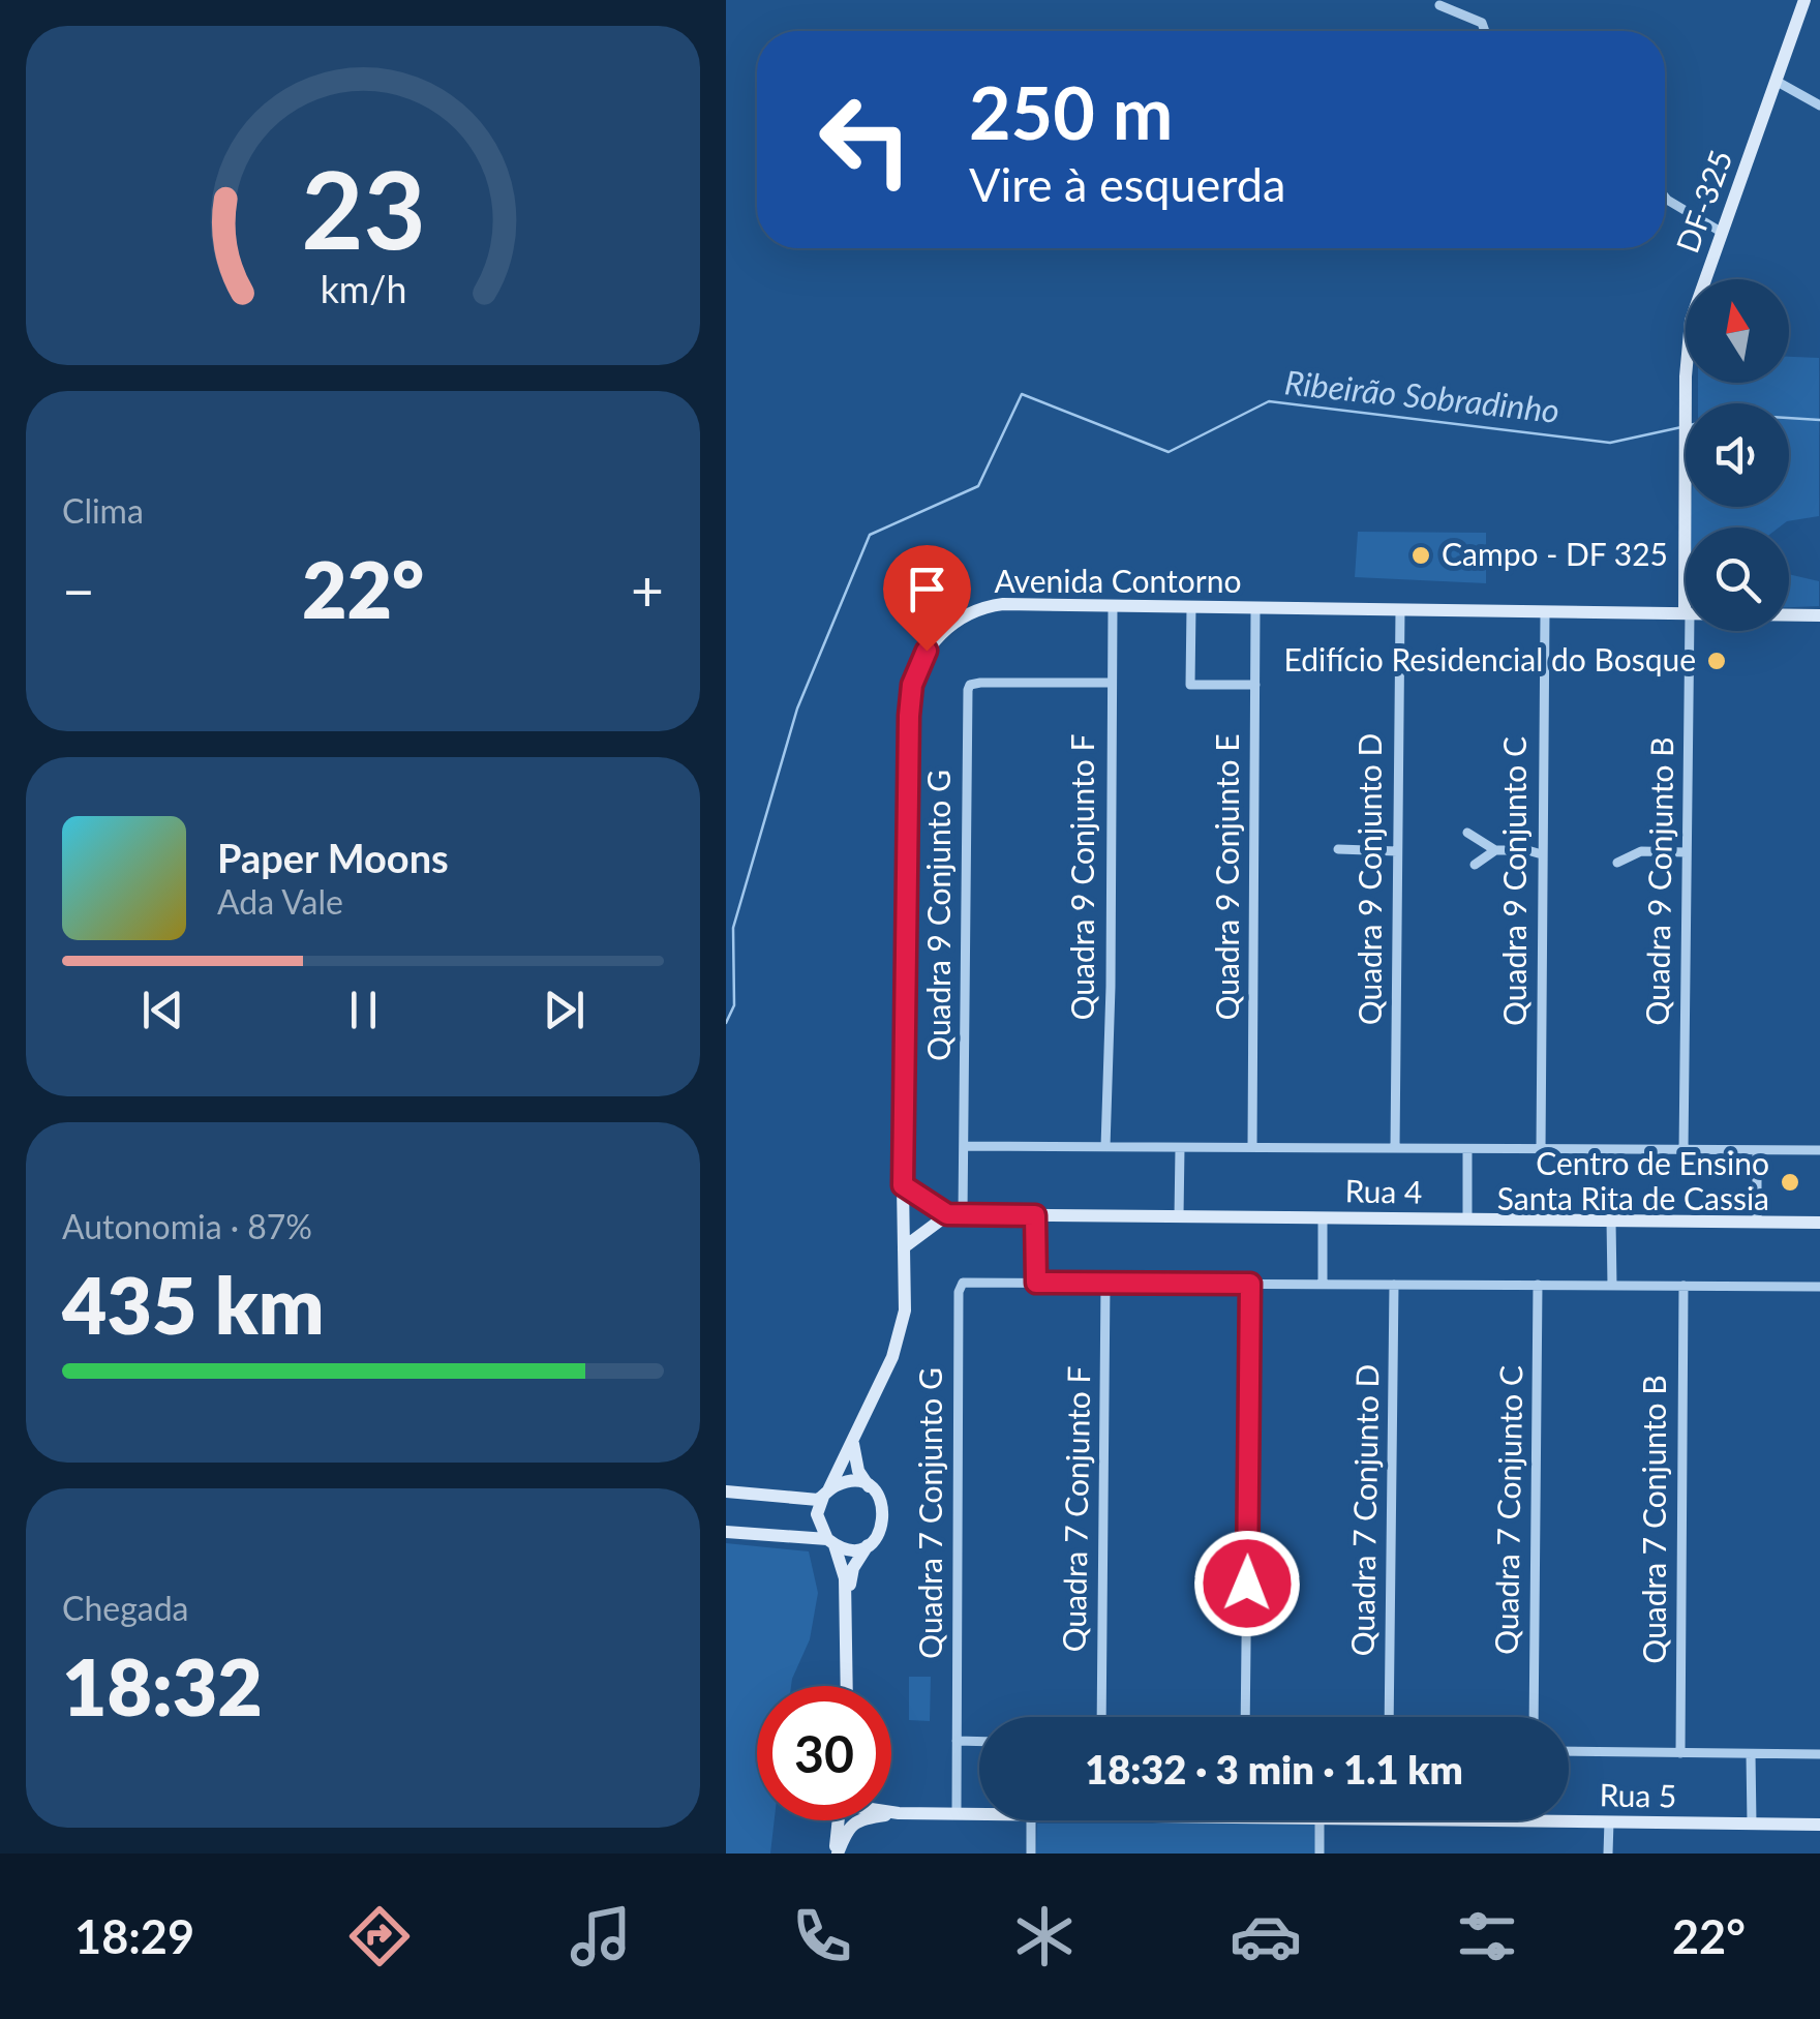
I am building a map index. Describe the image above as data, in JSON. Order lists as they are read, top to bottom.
{
  "streets": {
    "street": [
      "DF-325",
      "Avenida Contorno",
      "Quadra 9 Conjunto F",
      "Quadra 9 Conjunto E",
      "Quadra 9 Conjunto D",
      "Quadra 9 Conjunto C",
      "Quadra 9 Conjunto B",
      "Quadra 9 Conjunto G",
      "Rua 4",
      "Quadra 7 Conjunto F",
      "Quadra 7 Conjunto D",
      "Quadra 7 Conjunto C",
      "Quadra 7 Conjunto G",
      "Quadra 7 Conjunto B",
      "Rua 5"
    ]
  },
  "crossings": [
    ["Avenida Contorno", "Quadra 9 Conjunto F"],
    ["Avenida Contorno", "Quadra 9 Conjunto E"],
    ["Avenida Contorno", "Quadra 9 Conjunto D"],
    ["Avenida Contorno", "Quadra 9 Conjunto C"],
    ["Quadra 9 Conjunto F", "Quadra 9 Conjunto G"],
    ["Quadra 9 Conjunto G", "Rua 4"],
    ["Quadra 7 Conjunto G", "Rua 5"]
  ],
  "water": ["Ribeirão Sobradinho"],
  "places": ["Campo - DF 325", "Edifício Residencial do Bosque", "Centro de Ensino Santa Rita de Cassia"],
  "north": "top",
  "page": {
    "turn": ["250 m", "Vire à esquerda"],
    "tile": [
      "Clima",
      ["Autonomia · 87%", "435 km"],
      ["Chegada", "18:32"]
    ],
    "heat": ["−", "22°", "+"],
    "song": ["Paper Moons", "Ada Vale"],
    "limit": "30",
    "trip": "18:32 · 3 min · 1.1 km",
    "tabs": ["18:29", "22°"],
    "gauge": ["23", "km/h"]
  }
}
